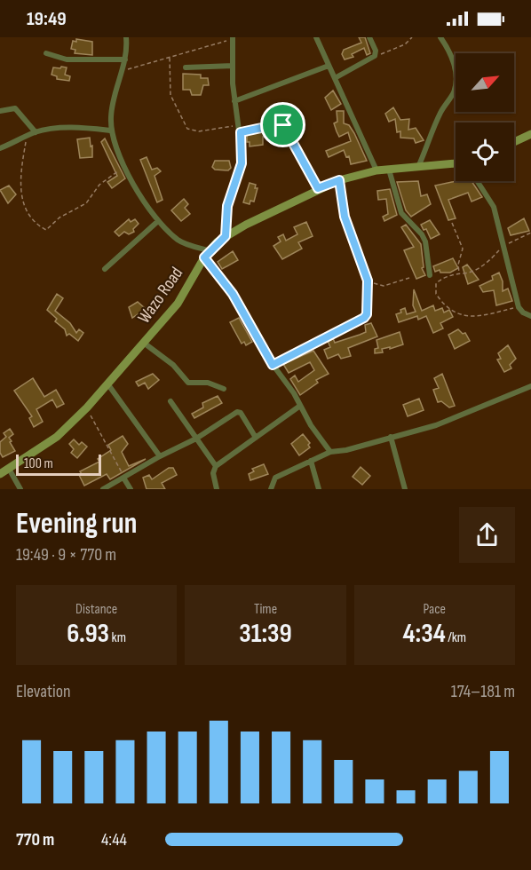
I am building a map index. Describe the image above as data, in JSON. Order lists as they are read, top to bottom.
{
  "streets": {
    "main road": ["Wazo Road"]
  },
  "scale_bar": "100 m",
  "north": "top right",
  "page": {
    "status": "19:49",
    "scale": "100 m",
    "heading": ["Evening run", "19:49 · 9 × 770 m"],
    "stats": [
      ["Distance", "6.93 km"],
      ["Time", "31:39"],
      ["Pace", "4:34 /km"]
    ],
    "chart": ["Elevation", "174–181 m"],
    "list": [
      {
        "name": "770 m",
        "note": "4:44"
      }
    ]
  }
}
